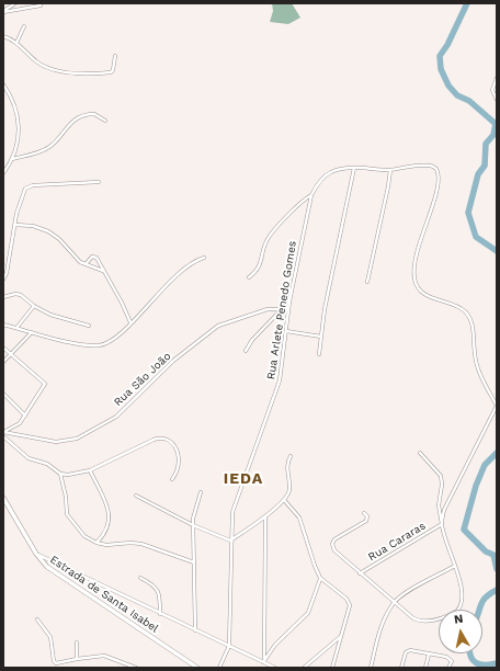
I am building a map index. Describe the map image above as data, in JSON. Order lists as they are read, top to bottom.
{
  "streets": {
    "main road": ["Estrada de Santa Isabel"],
    "street": ["Rua Arlete Penedo Gomes", "Rua São João", "Rua Cararas"]
  },
  "crossings": [
    ["Rua Arlete Penedo Gomes", "Rua São João"]
  ],
  "districts": ["IEDA"],
  "north": "top"
}
